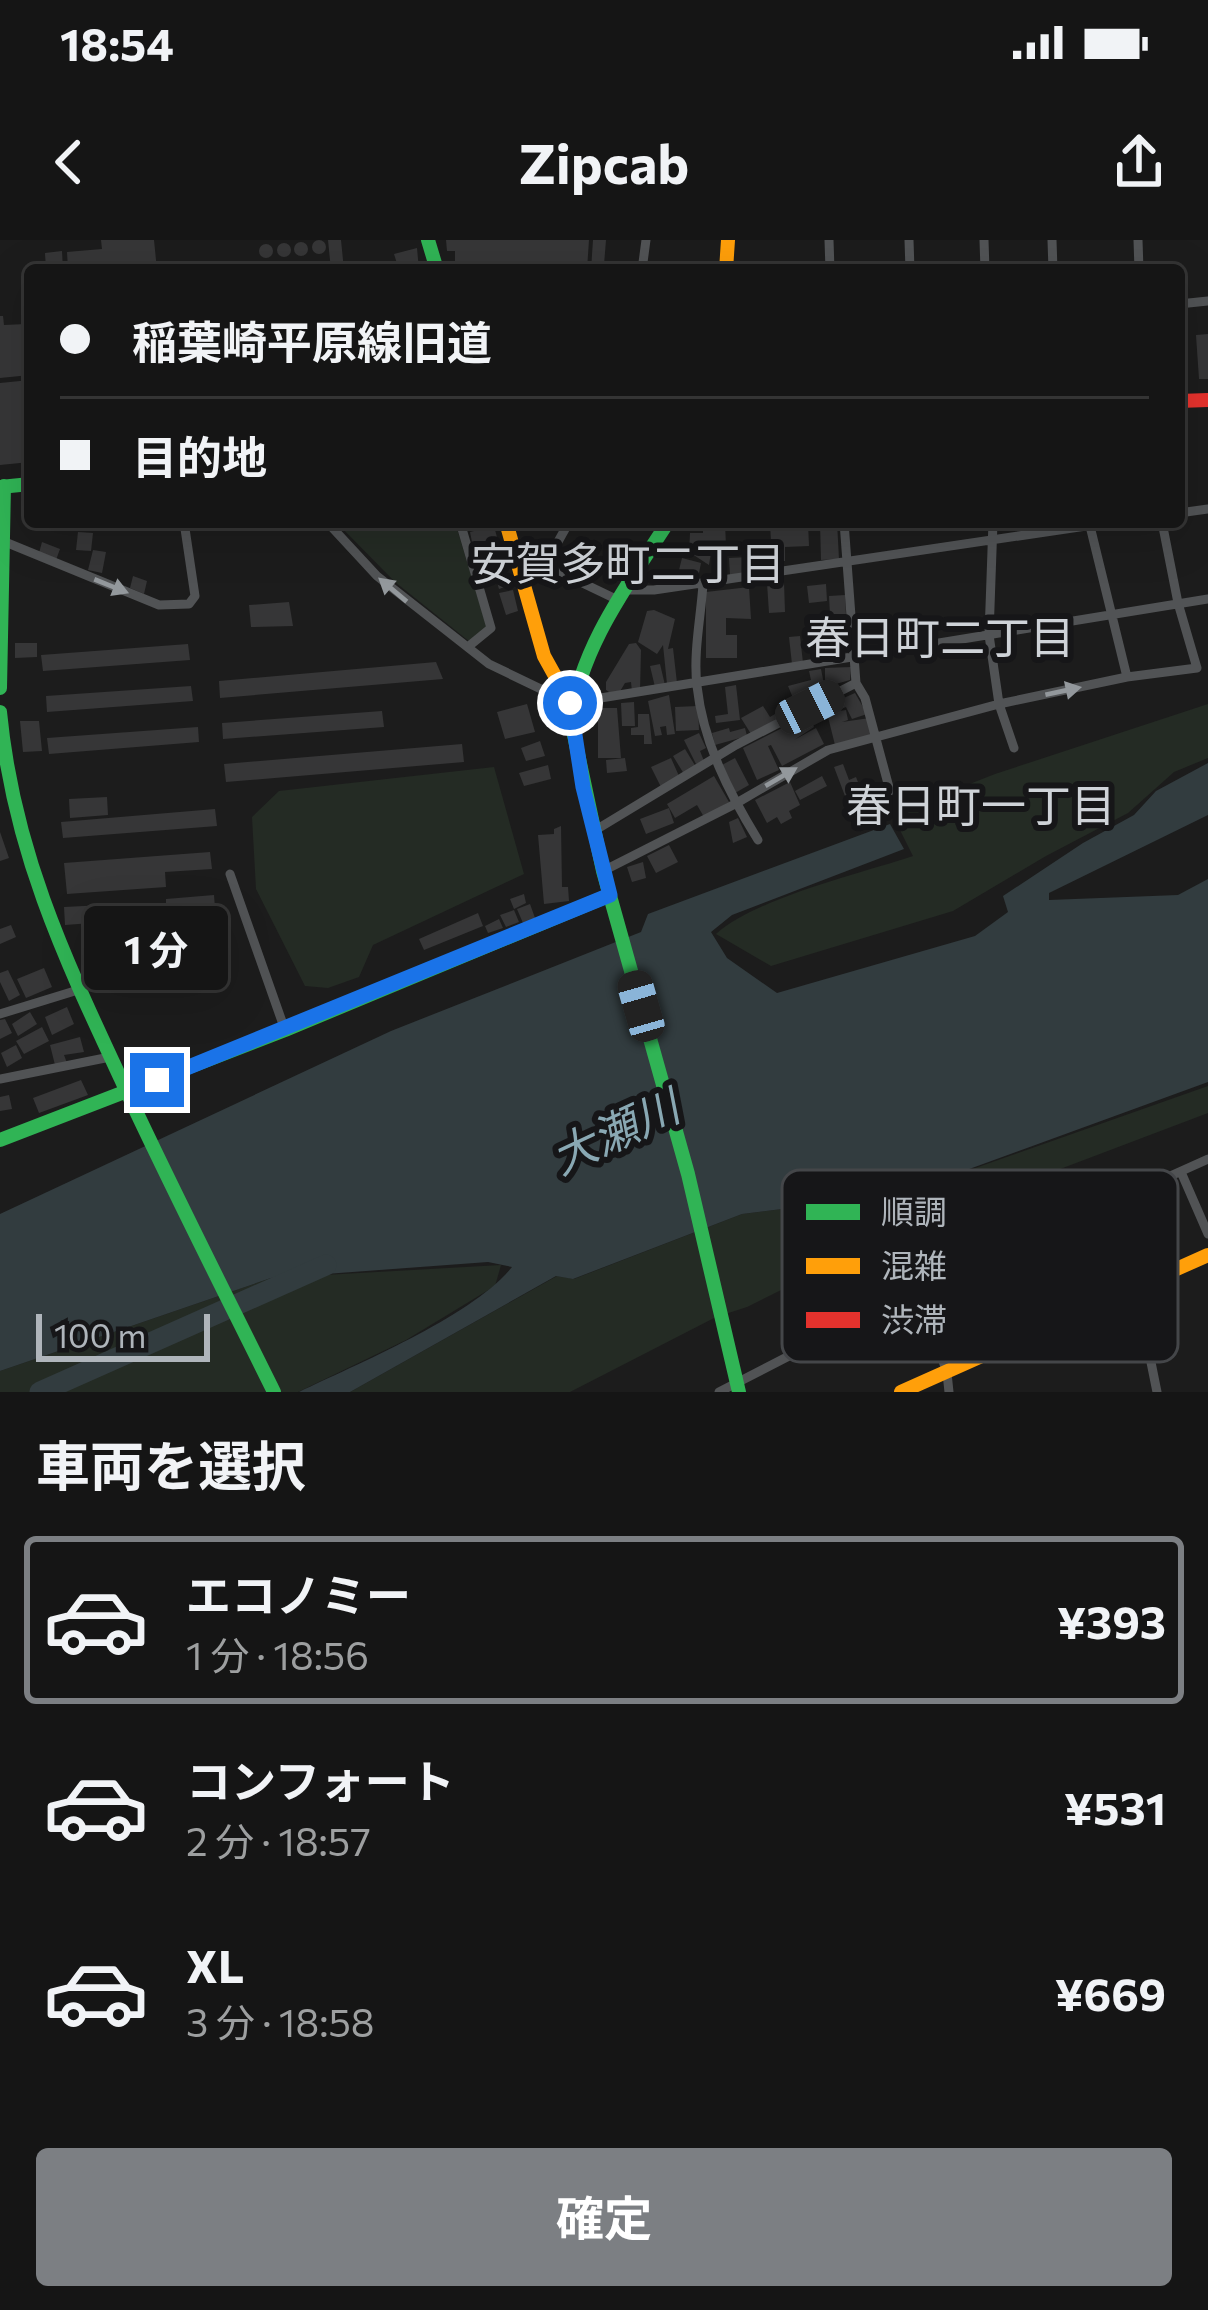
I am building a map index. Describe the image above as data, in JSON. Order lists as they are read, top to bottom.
{
  "districts": ["安賀多町二丁目", "春日町二丁目", "春日町一丁目"],
  "water": ["大瀬川"],
  "legend": ["順調", "混雑", "渋滞"],
  "scale_bar": "100 m",
  "page": {
    "status": "18:54",
    "header": "Zipcab",
    "banner": ["稲葉崎平原線旧道", "目的地"],
    "bubble": "1 分",
    "scale": "100 m",
    "heading": "車両を選択",
    "list": [
      {
        "name": "エコノミー",
        "note": "1 分 · 18:56",
        "value": "¥393"
      },
      {
        "name": "コンフォート",
        "note": "2 分 · 18:57",
        "value": "¥531"
      },
      {
        "name": "XL",
        "note": "3 分 · 18:58",
        "value": "¥669"
      }
    ],
    "buttons": "確定"
  }
}
